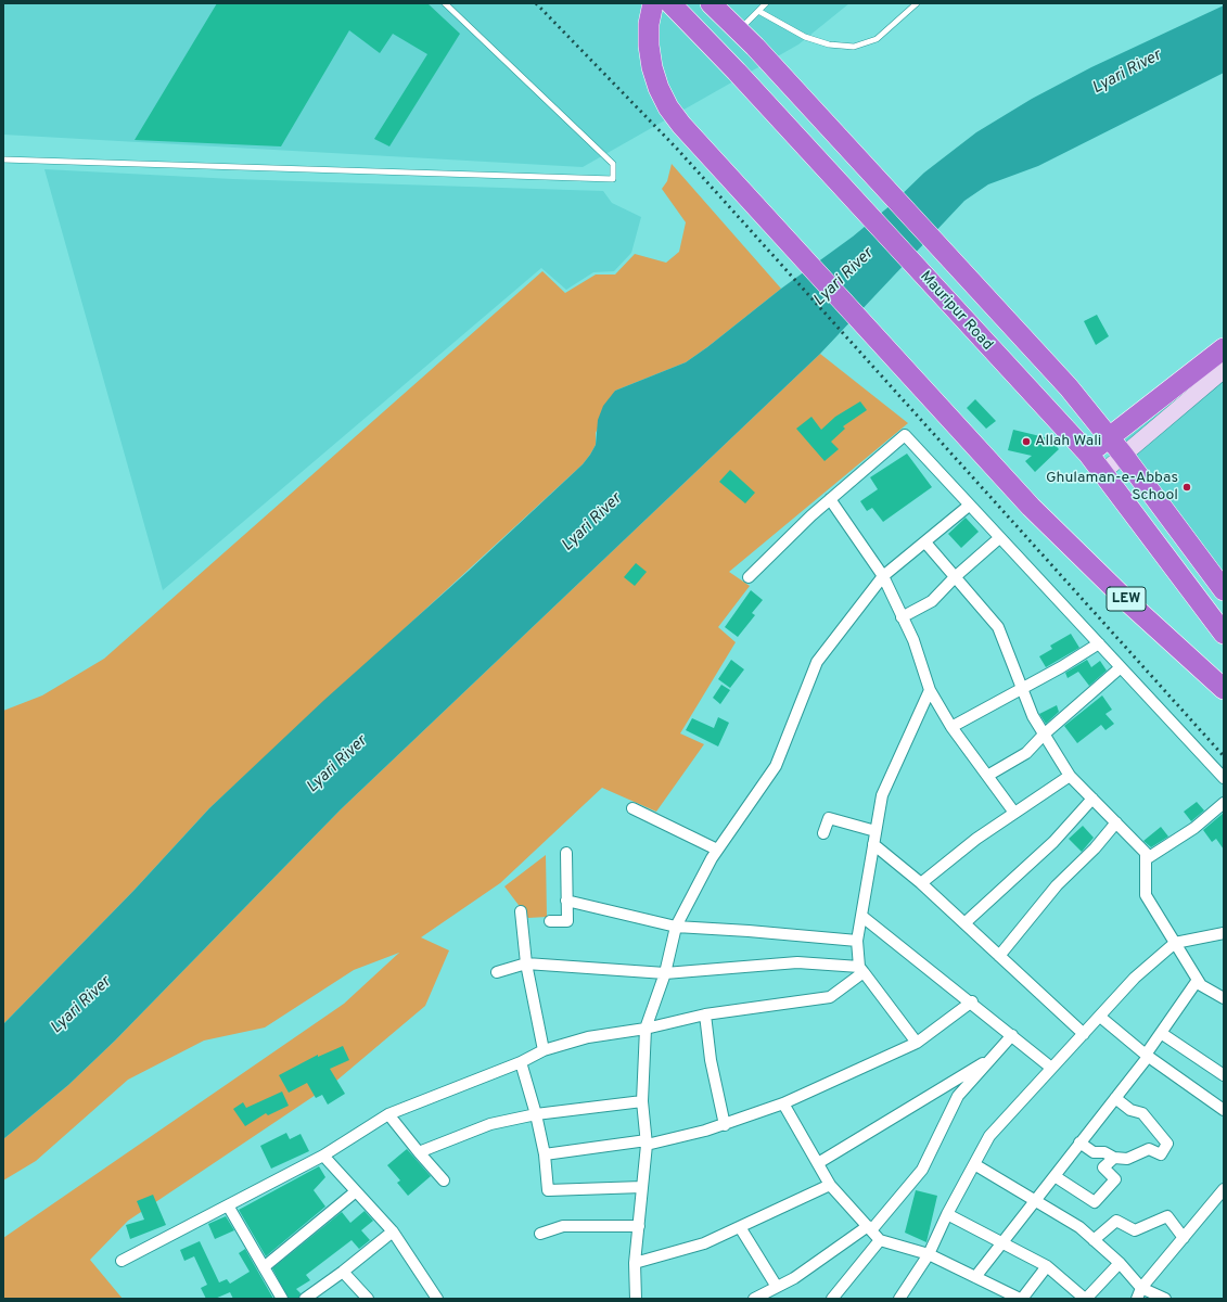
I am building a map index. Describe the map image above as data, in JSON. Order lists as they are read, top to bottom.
{
  "streets": {
    "highway": ["Mauripur Road", "LEW"]
  },
  "water": ["Lyari River"],
  "places": ["Allah Wali", "Ghulaman-e-Abbas School"]
}
